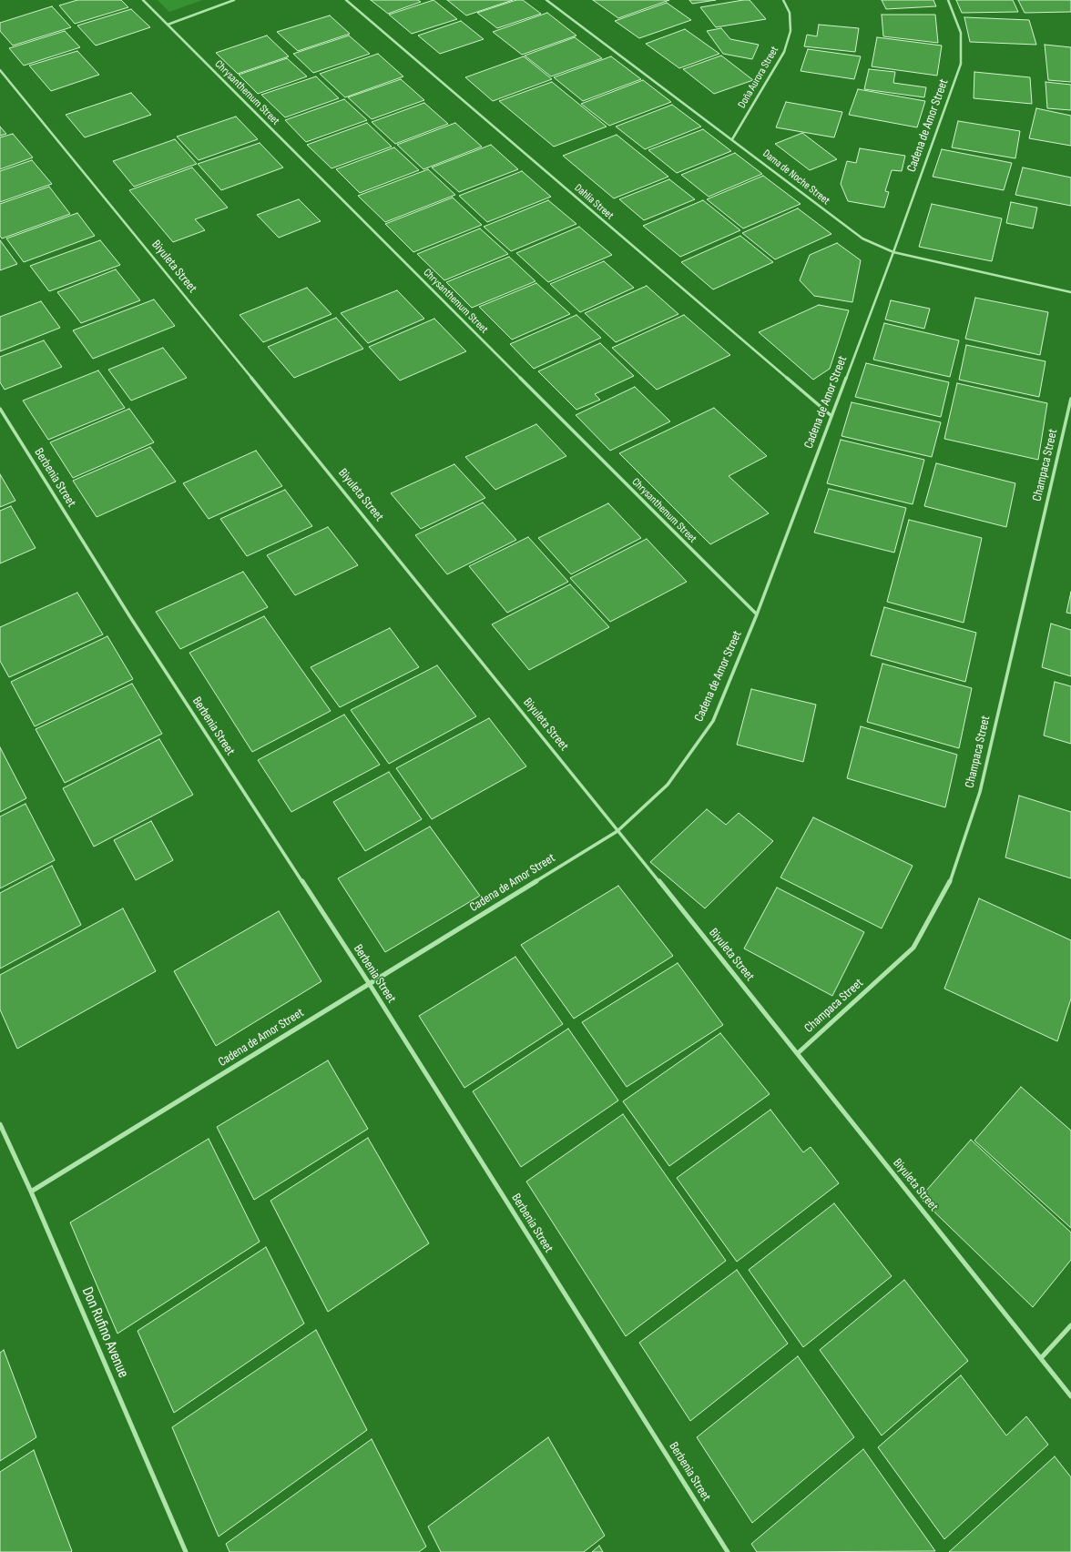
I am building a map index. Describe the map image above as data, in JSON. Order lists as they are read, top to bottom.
{
  "streets": {
    "street": [
      "Doña Aurora Street",
      "Chrysanthemum Street",
      "Cadena de Amor Street",
      "Dama de Noche Street",
      "Dahlia Street",
      "Biyuleta Street",
      "Champaca Street",
      "Berbenia Street",
      "Don Rufino Avenue"
    ]
  },
  "crossings": [
    ["Doña Aurora Street", "Dama de Noche Street"],
    ["Chrysanthemum Street", "Cadena de Amor Street"],
    ["Cadena de Amor Street", "Dama de Noche Street"],
    ["Cadena de Amor Street", "Dahlia Street"],
    ["Cadena de Amor Street", "Biyuleta Street"],
    ["Cadena de Amor Street", "Berbenia Street"],
    ["Cadena de Amor Street", "Don Rufino Avenue"],
    ["Biyuleta Street", "Champaca Street"]
  ]
}
